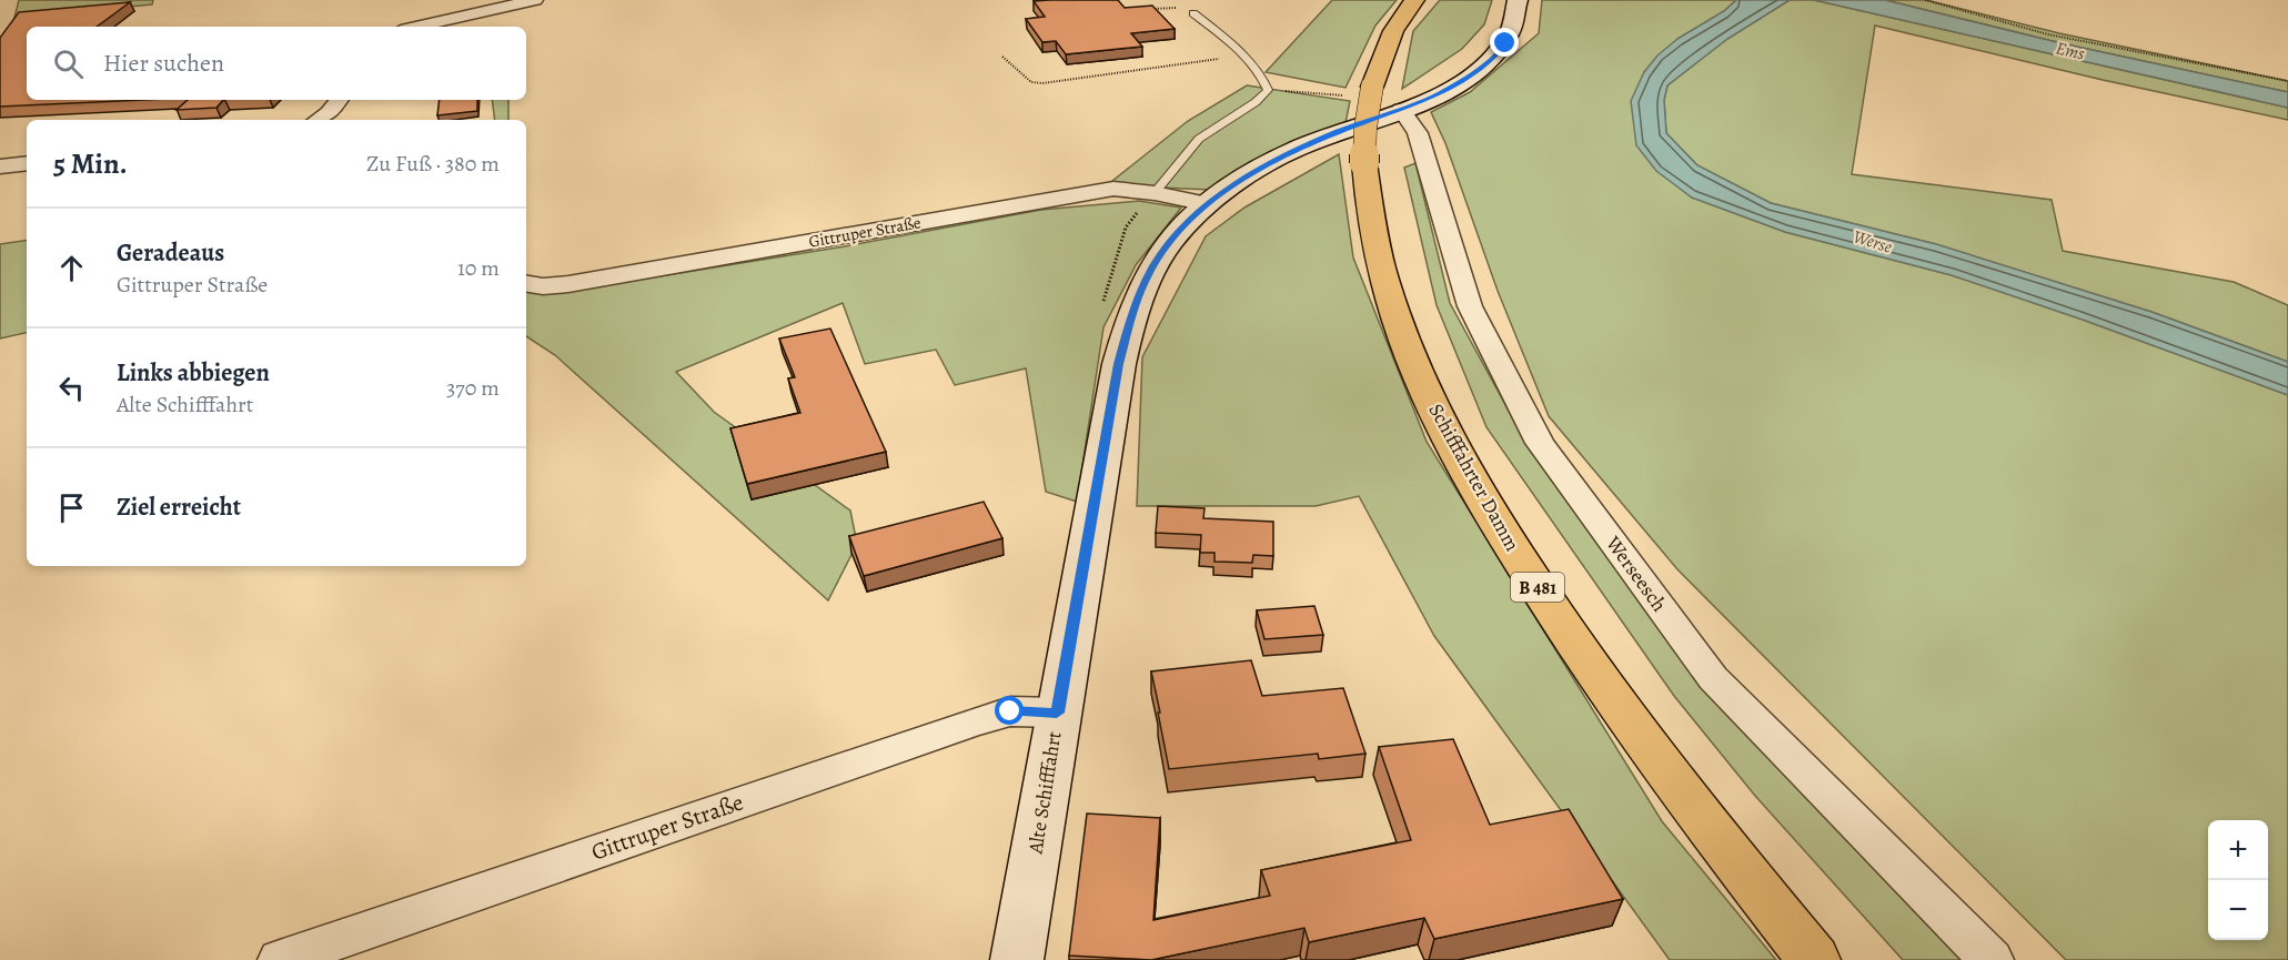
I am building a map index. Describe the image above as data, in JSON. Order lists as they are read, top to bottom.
{
  "streets": {
    "highway": ["Schifffahrter Damm", "B 481"],
    "street": ["Gittruper Straße", "Werseesch", "Alte Schifffahrt"]
  },
  "crossings": [
    ["Gittruper Straße", "Alte Schifffahrt"],
    ["Werseesch", "Alte Schifffahrt"]
  ],
  "water": ["Ems", "Werse"],
  "page": {
    "search": "Hier suchen",
    "heading": ["5 Min.", "Zu Fuß · 380 m"],
    "list": [
      ["Geradeaus", "Gittruper Straße", "10 m"],
      ["Links abbiegen", "Alte Schifffahrt", "370 m"],
      "Ziel erreicht"
    ],
    "map_buttons": ["+", "−"]
  }
}
